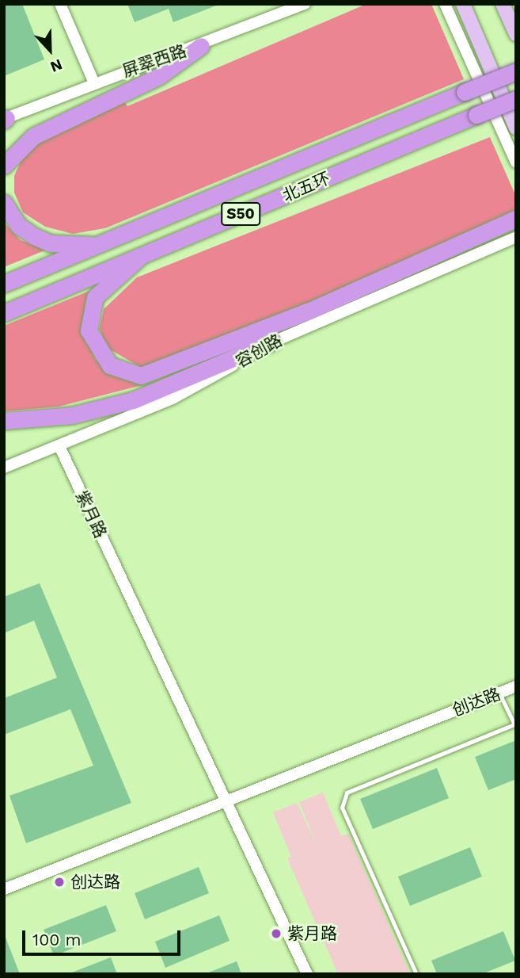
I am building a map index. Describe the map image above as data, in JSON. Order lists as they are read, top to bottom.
{
  "streets": {
    "highway": ["北五环", "S50"],
    "street": [
      "屏翠西路",
      "容创路",
      "紫月路",
      "创达路"
    ]
  },
  "crossings": [
    ["容创路", "紫月路"],
    ["紫月路", "创达路"]
  ],
  "places": ["创达路", "紫月路"],
  "scale_bar": "100 m",
  "north": "bottom"
}
